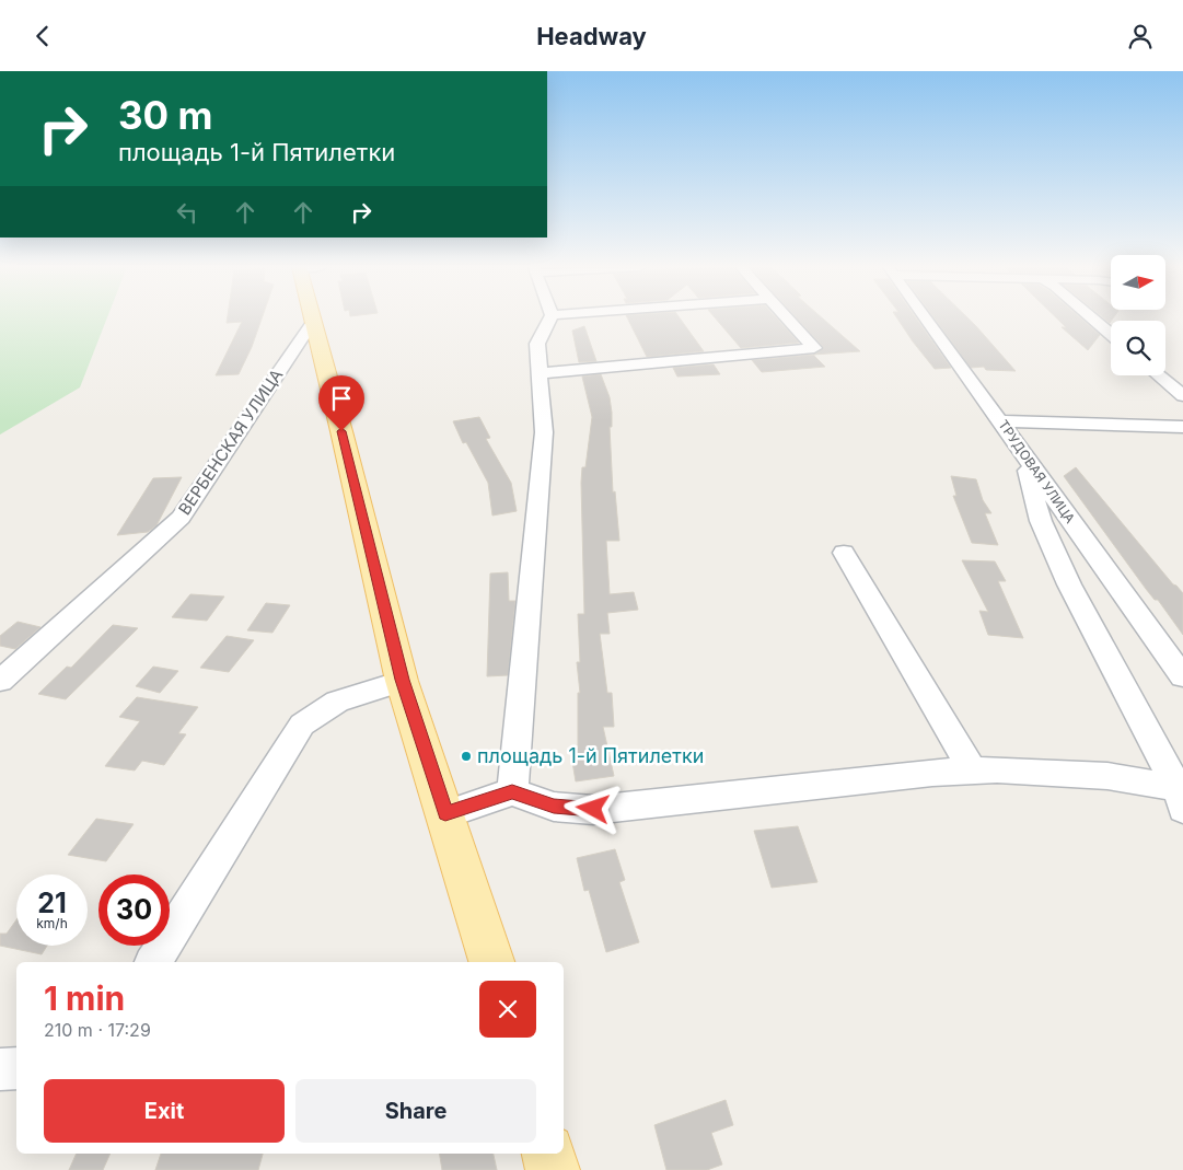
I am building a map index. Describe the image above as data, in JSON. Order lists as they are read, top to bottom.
{
  "streets": {
    "street": ["ВЕРБЕНСКАЯ УЛИЦА", "ТРУДОВАЯ УЛИЦА"]
  },
  "places": ["площадь 1-й Пятилетки"],
  "north": "right",
  "page": {
    "header": "Headway",
    "turn": ["30 m", "площадь 1-й Пятилетки"],
    "speed": "21 km/h",
    "limit": "30",
    "heading": ["1 min", "210 m · 17:29"],
    "buttons": ["Exit", "Share"]
  }
}
